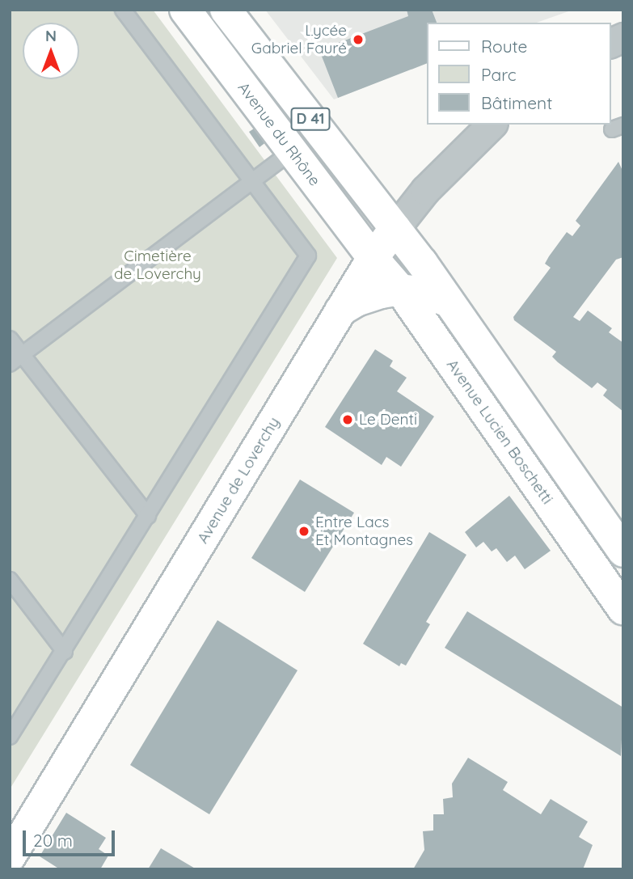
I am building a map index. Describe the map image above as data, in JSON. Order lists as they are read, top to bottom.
{
  "streets": {
    "main road": [
      "D 41",
      "Avenue du Rhône",
      "Avenue Lucien Boschetti",
      "Avenue de Loverchy"
    ]
  },
  "crossings": [
    ["D 41", "Avenue Lucien Boschetti"],
    ["D 41", "Avenue de Loverchy"],
    ["Avenue du Rhône", "Avenue Lucien Boschetti"],
    ["Avenue du Rhône", "Avenue de Loverchy"],
    ["Avenue Lucien Boschetti", "Avenue de Loverchy"]
  ],
  "parks": ["Cimetière de Loverchy"],
  "places": ["Lycée Gabriel Fauré", "Le Denti", "Entre Lacs Et Montagnes"],
  "legend": ["Route", "Parc", "Bâtiment"],
  "scale_bar": "20 m",
  "north": "top"
}
